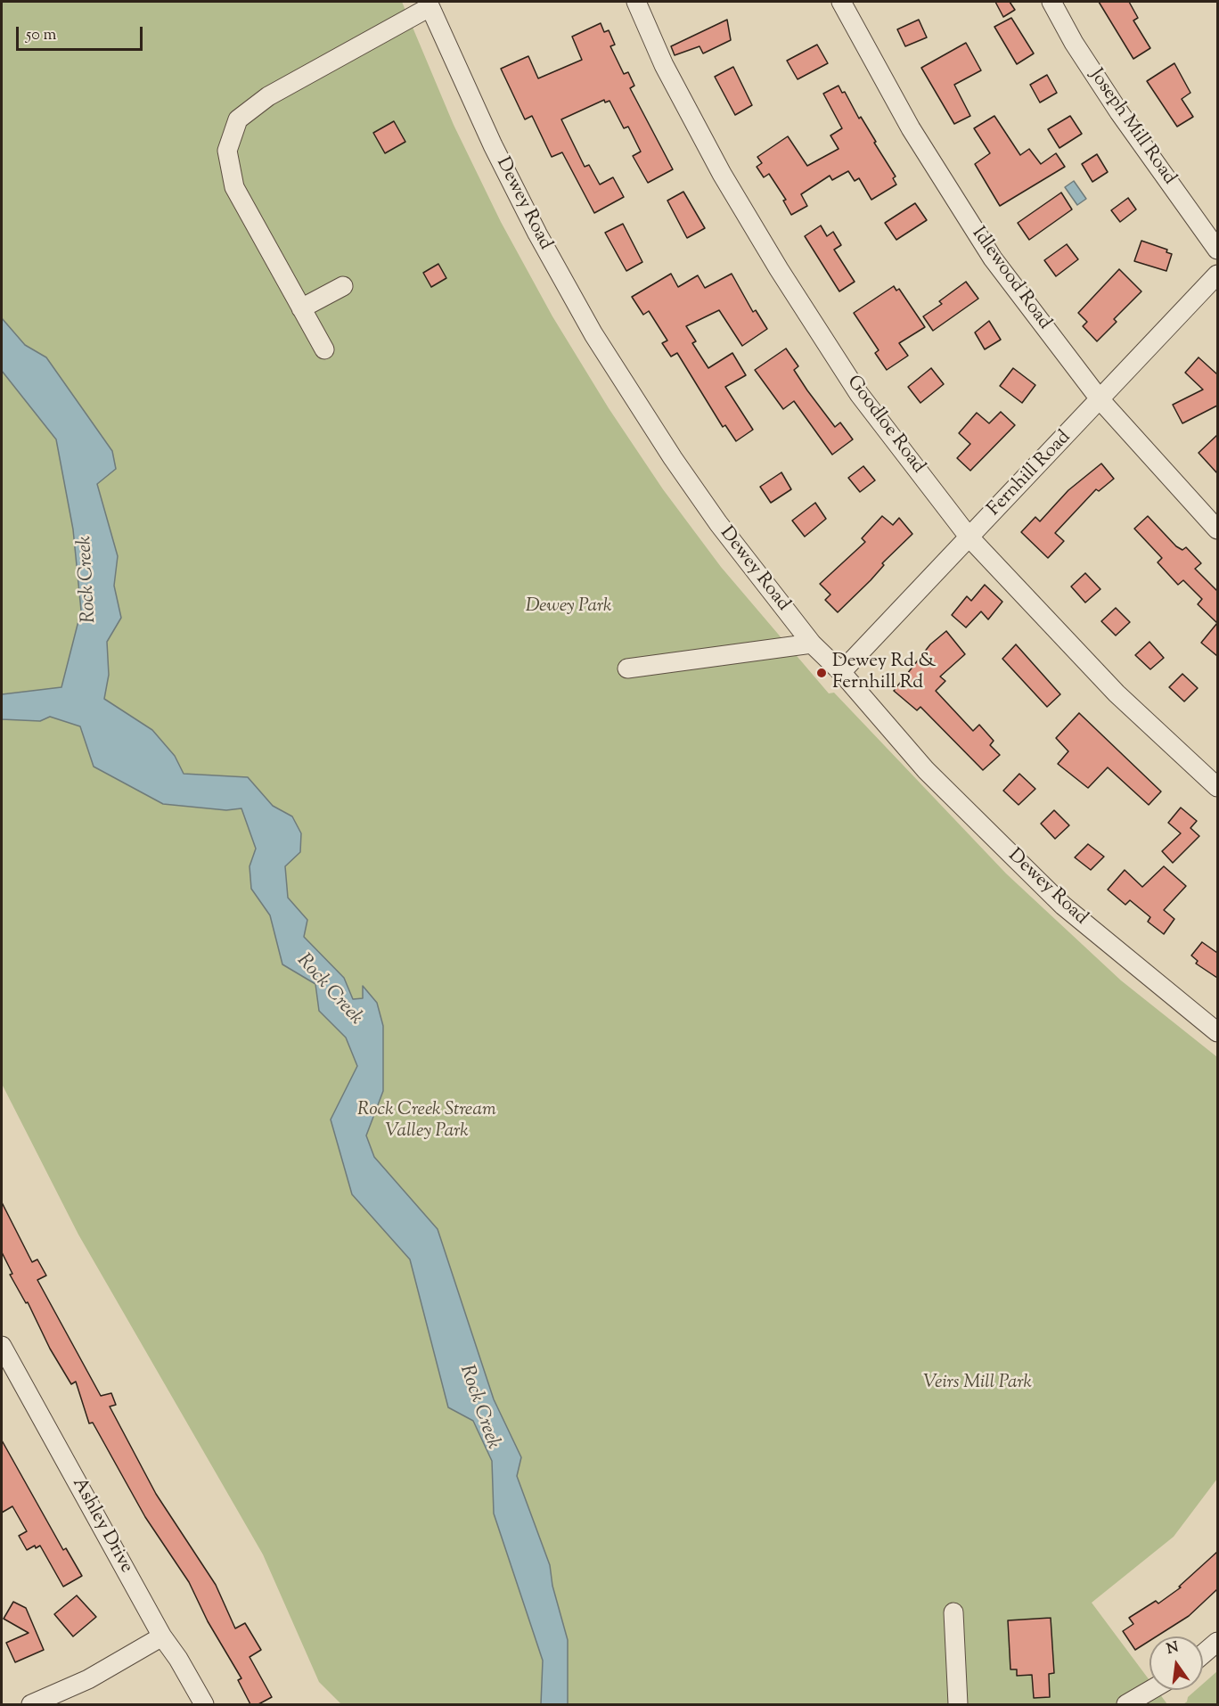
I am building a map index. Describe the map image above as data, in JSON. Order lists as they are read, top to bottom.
{
  "streets": {
    "street": [
      "Joseph Mill Road",
      "Dewey Road",
      "Idlewood Road",
      "Goodloe Road",
      "Fernhill Road",
      "Ashley Drive"
    ]
  },
  "crossings": [
    ["Dewey Road", "Fernhill Road"],
    ["Idlewood Road", "Fernhill Road"],
    ["Goodloe Road", "Fernhill Road"]
  ],
  "water": ["Rock Creek"],
  "parks": ["Dewey Park", "Rock Creek Stream Valley Park", "Veirs Mill Park"],
  "places": ["Dewey Rd & Fernhill Rd"],
  "scale_bar": "50 m",
  "north": "top"
}
